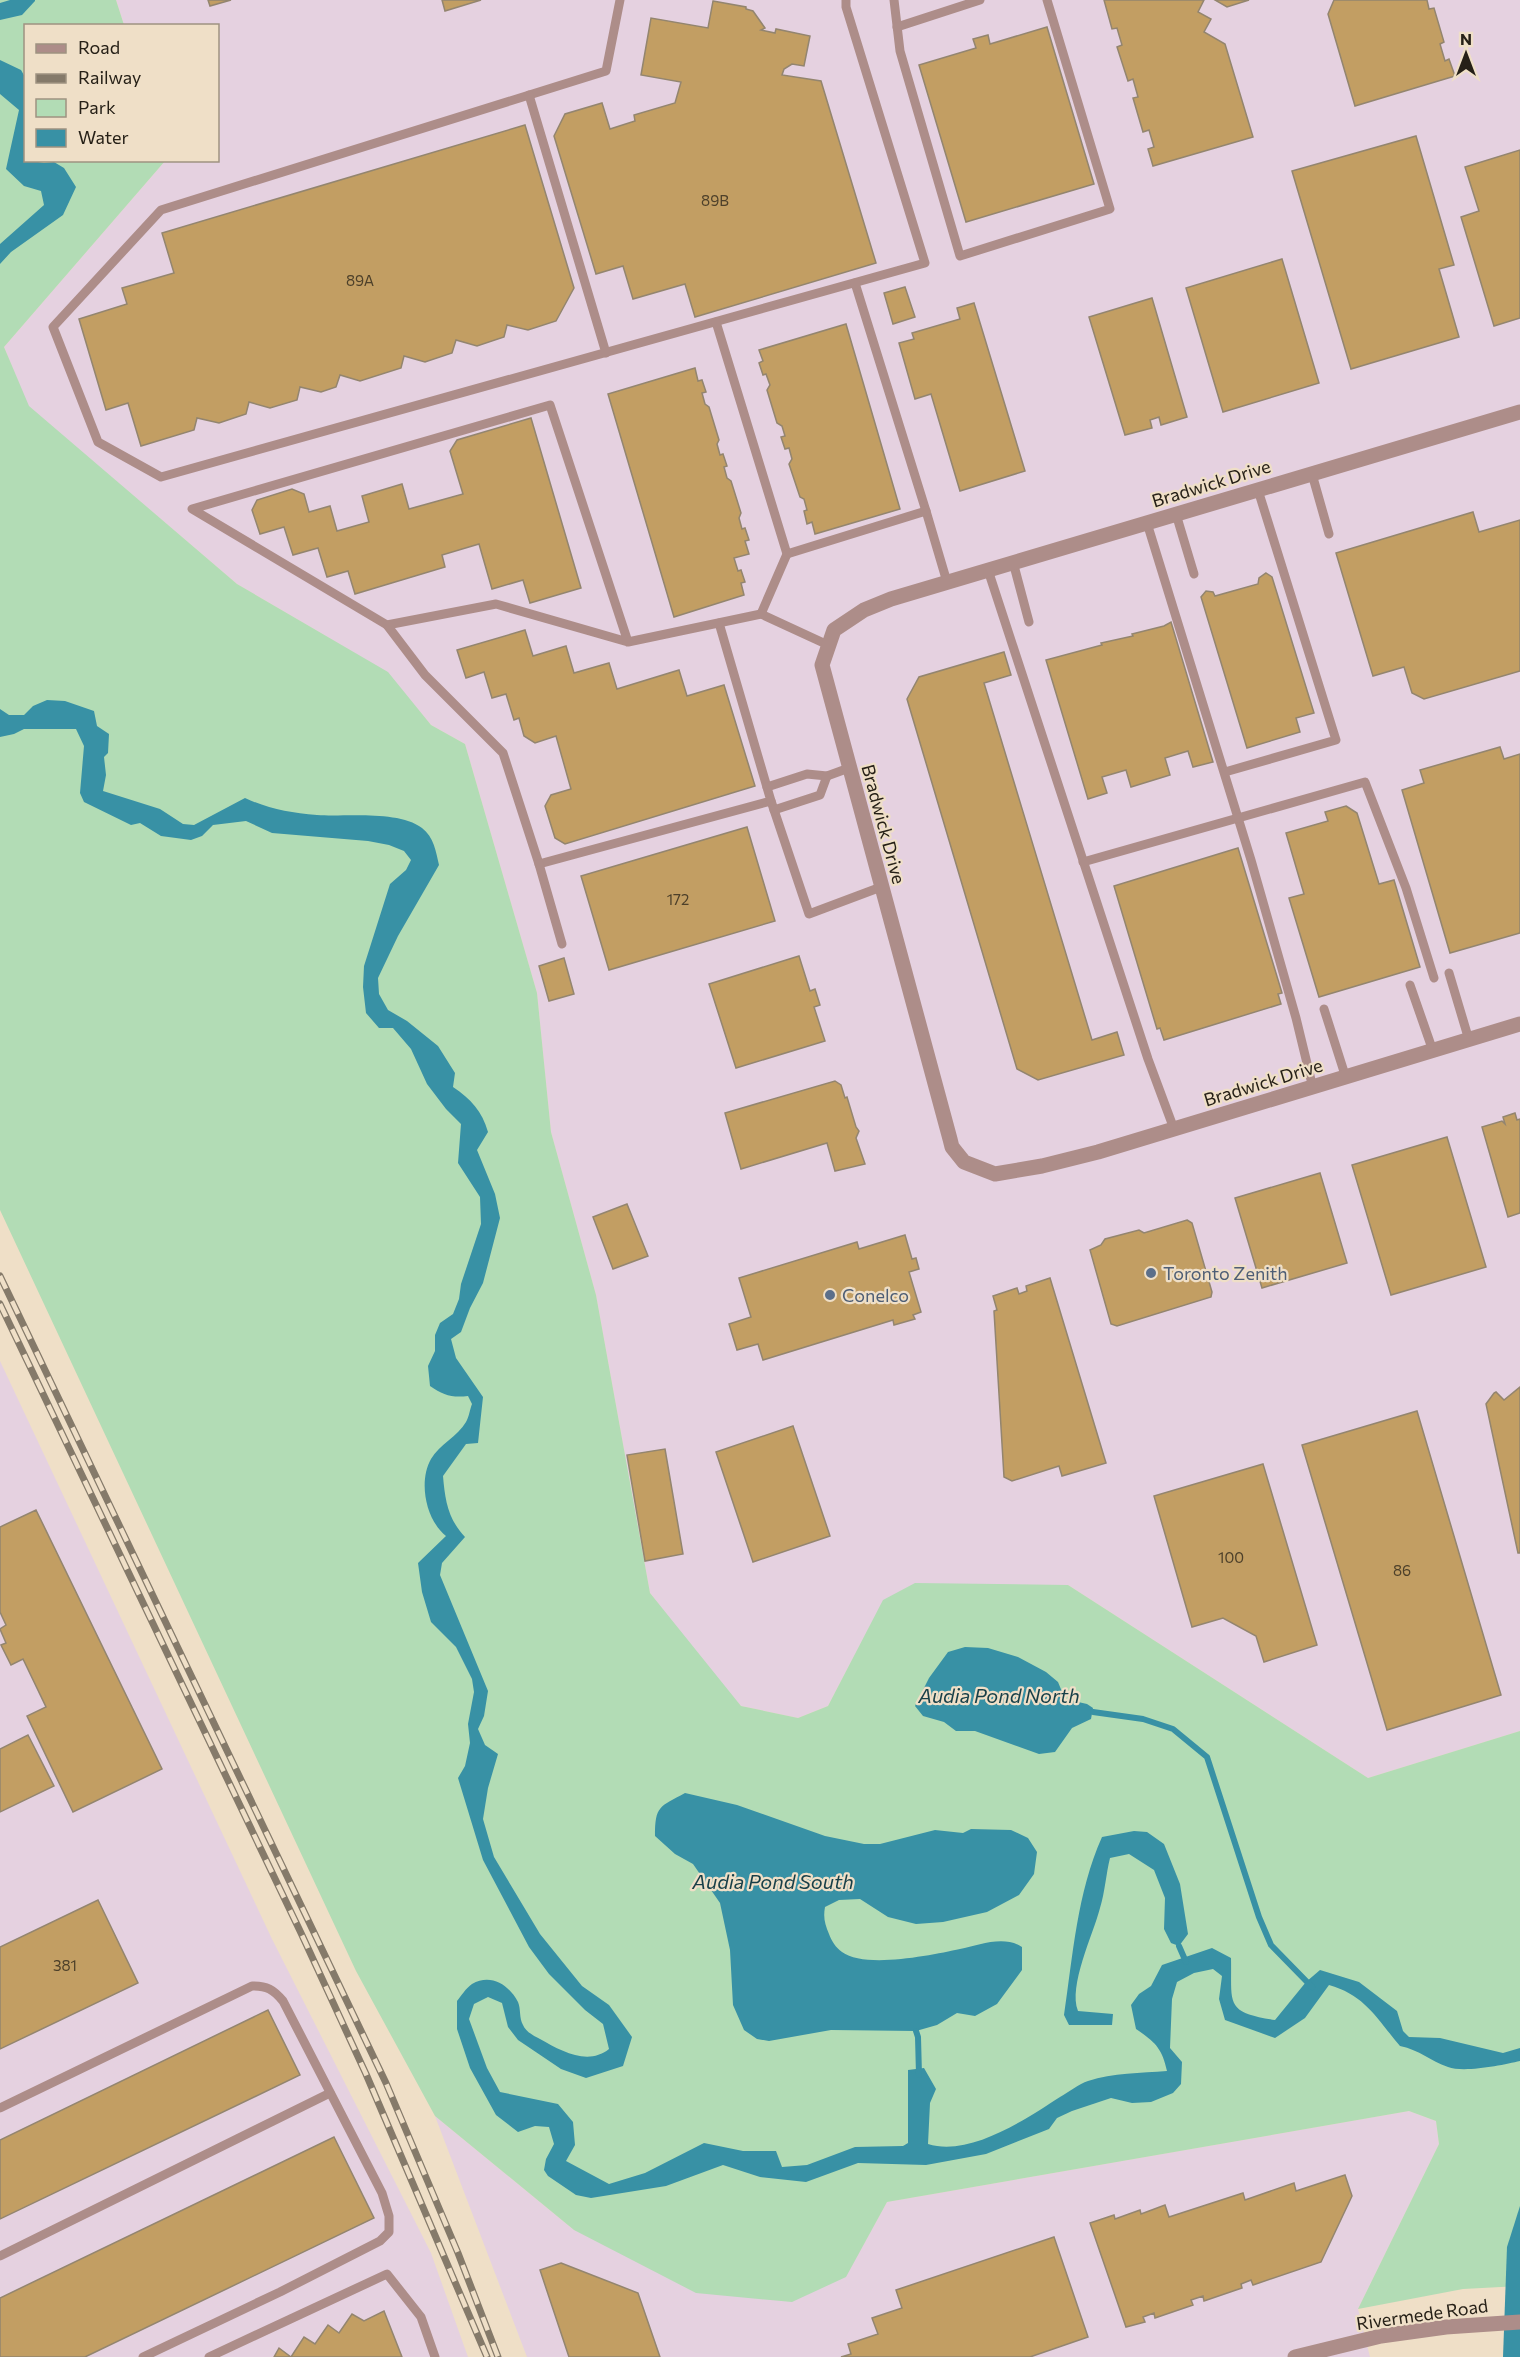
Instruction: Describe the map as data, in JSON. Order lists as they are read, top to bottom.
{
  "streets": {
    "street": ["Bradwick Drive", "Rivermede Road"]
  },
  "water": ["Audia Pond North", "Audia Pond South"],
  "places": ["Toronto Zenith", "Conelco"],
  "house_numbers": [
    "89B",
    "89A",
    "172",
    "100",
    "86",
    "381"
  ],
  "legend": [
    "Road",
    "Railway",
    "Park",
    "Water"
  ],
  "north": "top"
}
